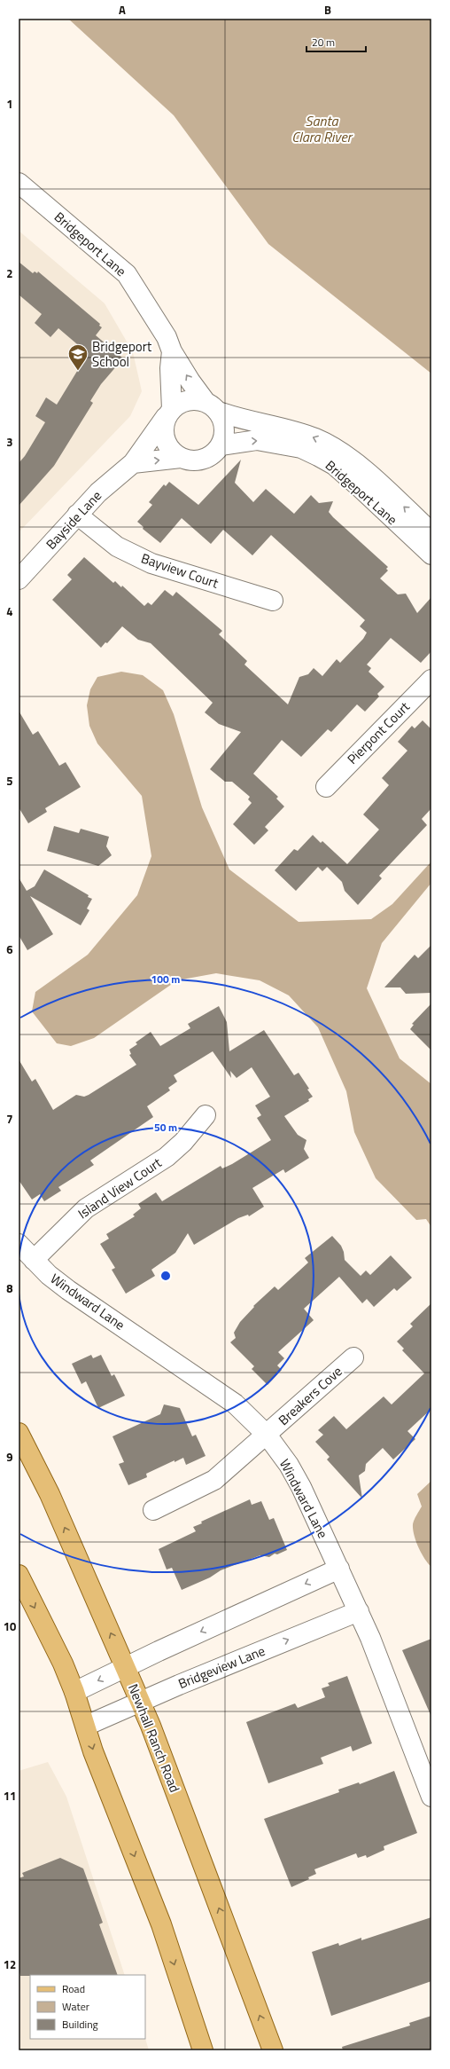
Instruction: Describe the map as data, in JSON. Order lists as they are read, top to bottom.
{
  "streets": {
    "main road": ["Newhall Ranch Road"],
    "street": [
      "Bridgeport Lane",
      "Bayside Lane",
      "Bayview Court",
      "Pierpont Court",
      "Island View Court",
      "Windward Lane",
      "Breakers Cove",
      "Bridgeview Lane"
    ]
  },
  "crossings": [
    ["Bridgeport Lane", "Bayside Lane"],
    ["Bayside Lane", "Bayview Court"],
    ["Island View Court", "Windward Lane"],
    ["Windward Lane", "Breakers Cove"],
    ["Windward Lane", "Bridgeview Lane"],
    ["Bridgeview Lane", "Newhall Ranch Road"]
  ],
  "water": ["Santa Clara River"],
  "places": {
    "school or university": ["Bridgeport School"]
  },
  "legend": ["Road", "Water", "Building"],
  "scale_bar": "20 m",
  "grid": {
    "columns": ["A", "B"],
    "rows": [
      "1",
      "2",
      "3",
      "4",
      "5",
      "6",
      "7",
      "8",
      "9",
      "10",
      "11",
      "12"
    ]
  },
  "rings": ["100 m", "50 m"]
}
